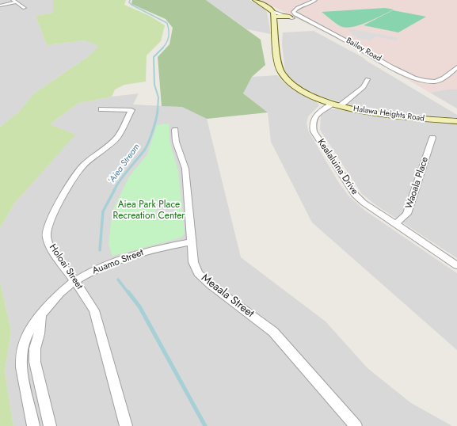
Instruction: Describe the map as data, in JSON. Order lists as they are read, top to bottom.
{
  "streets": {
    "street": [
      "Bailey Road",
      "Halawa Heights Road",
      "Kealaluina Drive",
      "Waoala Place",
      "Auamo Street",
      "Holoai Street",
      "Meaala Street"
    ]
  },
  "crossings": [
    ["Halawa Heights Road", "Kealaluina Drive"],
    ["Kealaluina Drive", "Waoala Place"],
    ["Auamo Street", "Holoai Street"],
    ["Auamo Street", "Meaala Street"]
  ],
  "water": ["ʻAiea Stream"],
  "parks": ["Aiea Park Place Recreation Center"]
}
